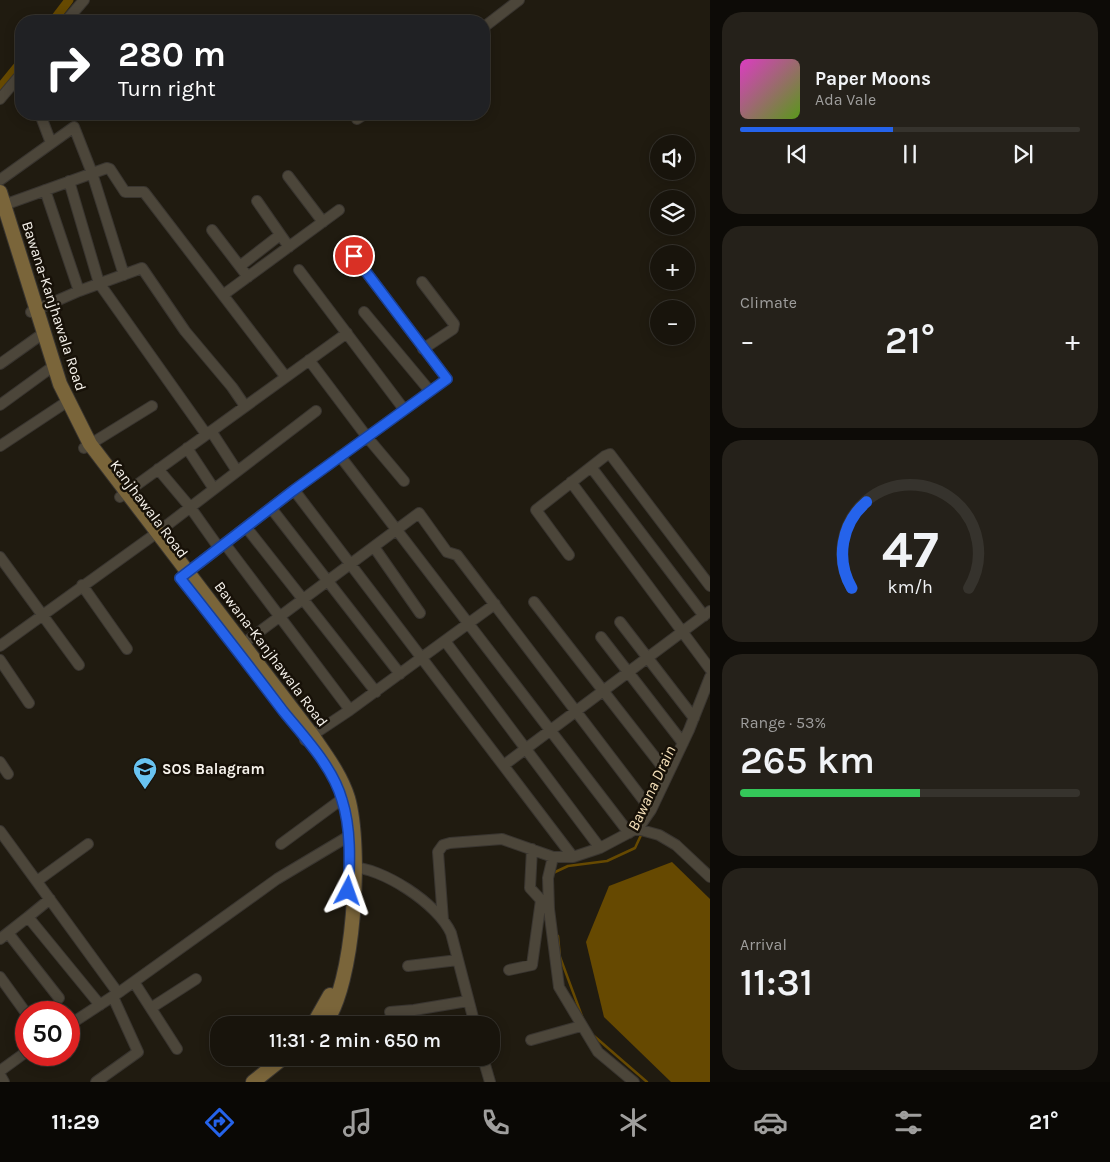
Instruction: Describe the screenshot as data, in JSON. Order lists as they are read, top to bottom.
{
  "streets": {
    "main road": ["Bawana-Kanjhawala Road"]
  },
  "water": ["Bawana Drain"],
  "places": {
    "school or university": ["SOS Balagram"]
  },
  "page": {
    "turn": ["280 m", "Turn right"],
    "song": ["Paper Moons", "Ada Vale"],
    "map_buttons": ["+", "−"],
    "tile": [
      "Climate",
      ["Range · 53%", "265 km"],
      ["Arrival", "11:31"]
    ],
    "heat": ["−", "21°", "+"],
    "limit": "50",
    "trip": "11:31 · 2 min · 650 m",
    "tabs": ["11:29", "21°"],
    "gauge": ["47", "km/h"]
  }
}
